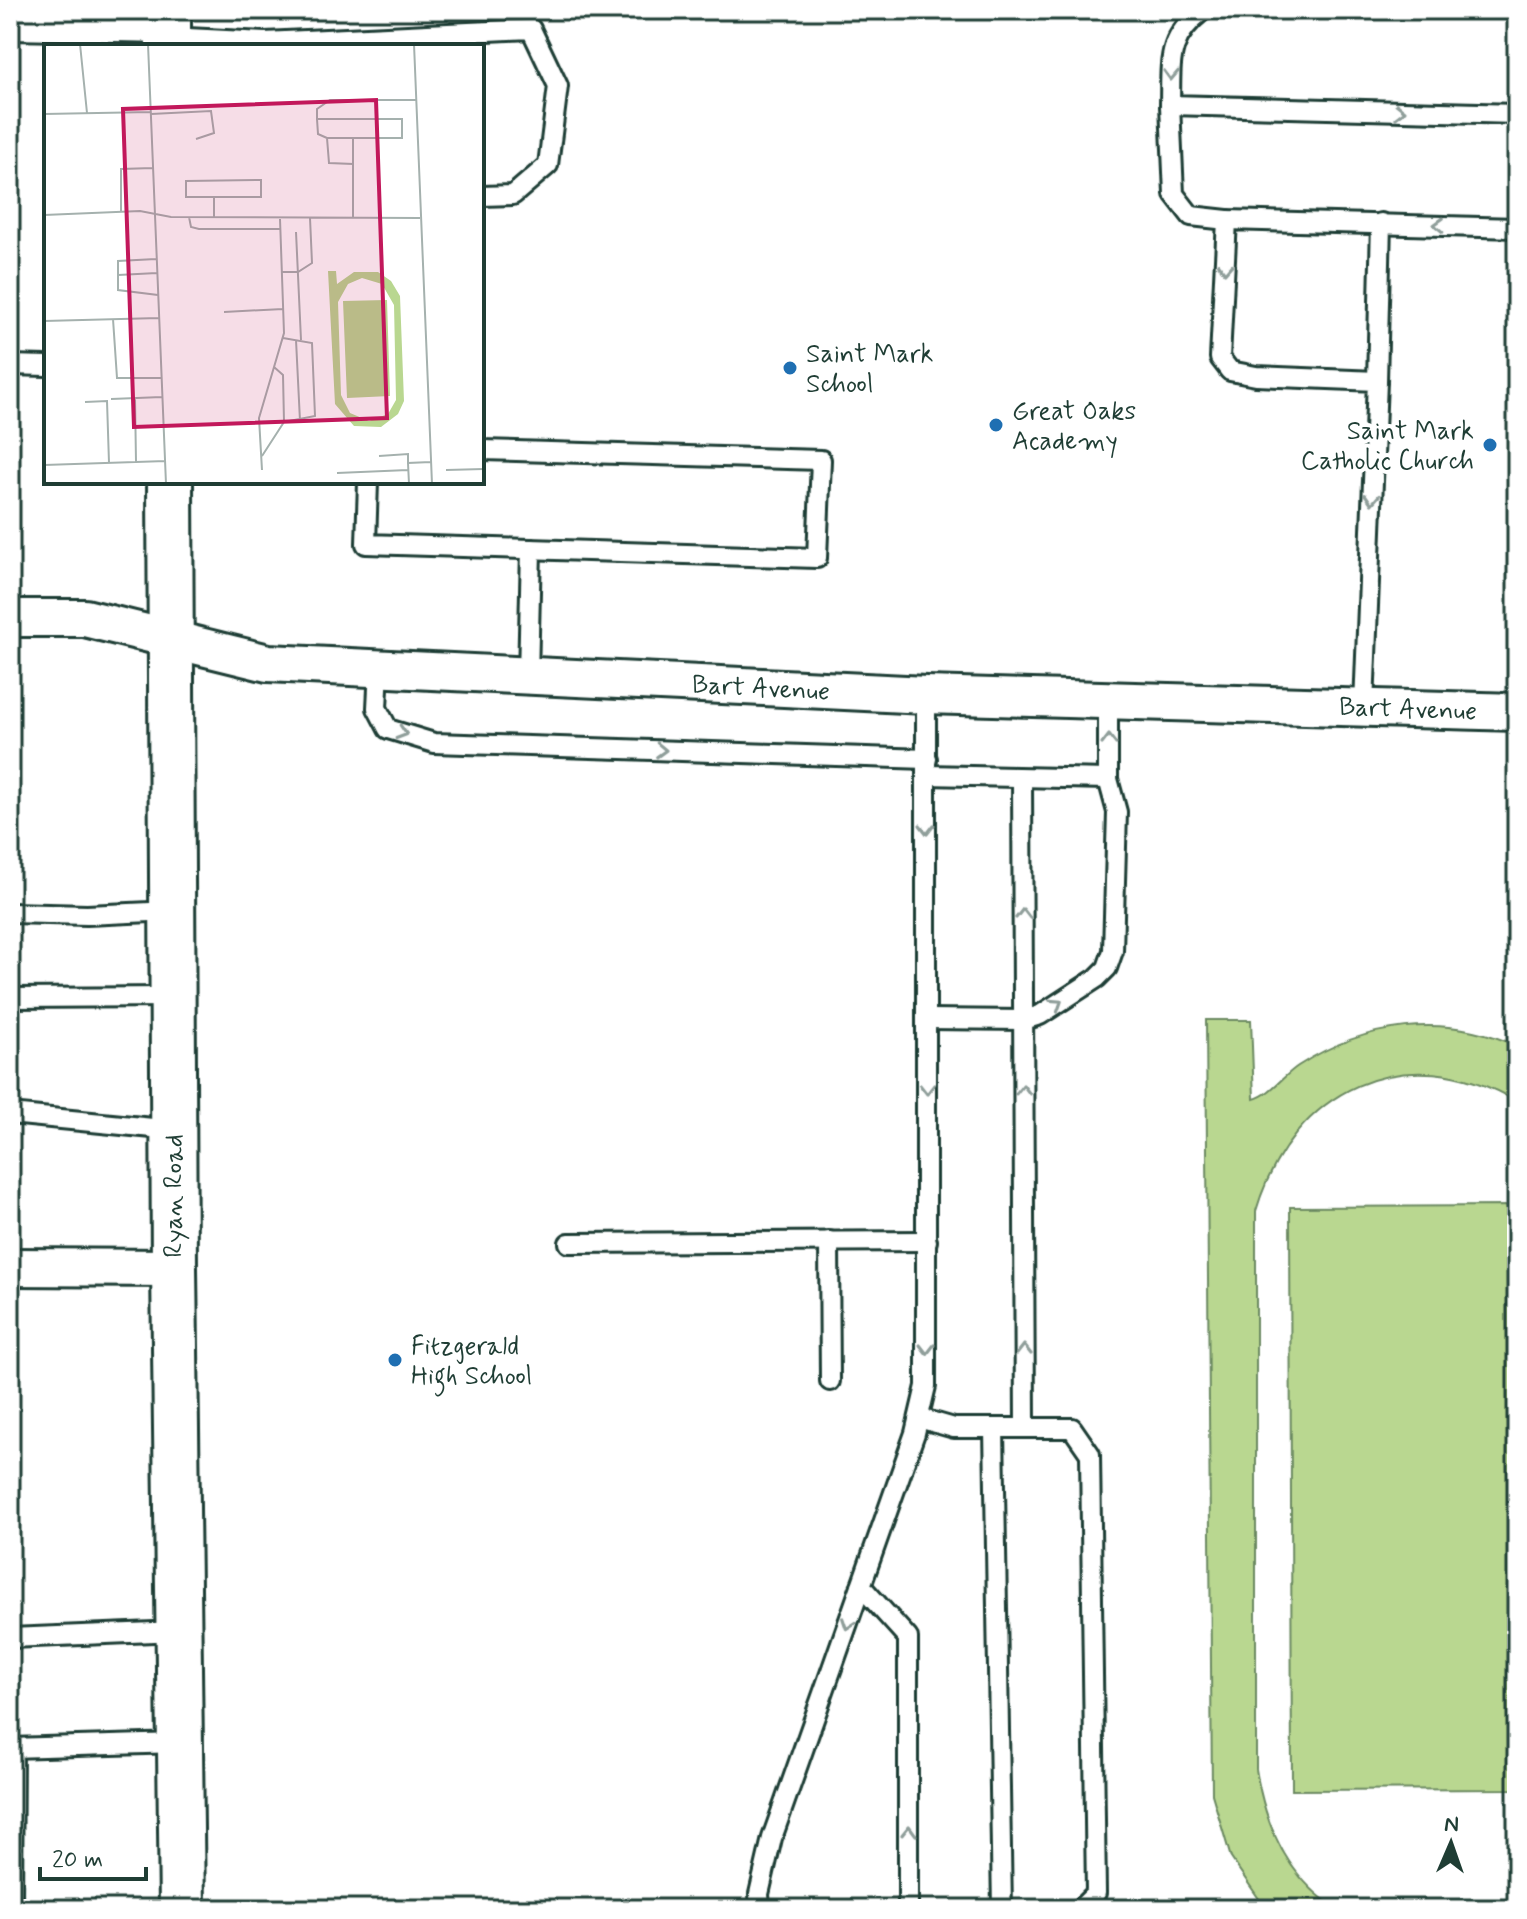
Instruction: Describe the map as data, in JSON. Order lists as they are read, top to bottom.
{
  "streets": {
    "main road": ["Ryan Road"],
    "street": ["Bart Avenue"]
  },
  "crossings": [
    ["Bart Avenue", "Ryan Road"]
  ],
  "places": [
    "Saint Mark School",
    "Great Oaks Academy",
    "Saint Mark Catholic Church",
    "Fitzgerald High School"
  ],
  "scale_bar": "20 m",
  "north": "top"
}
